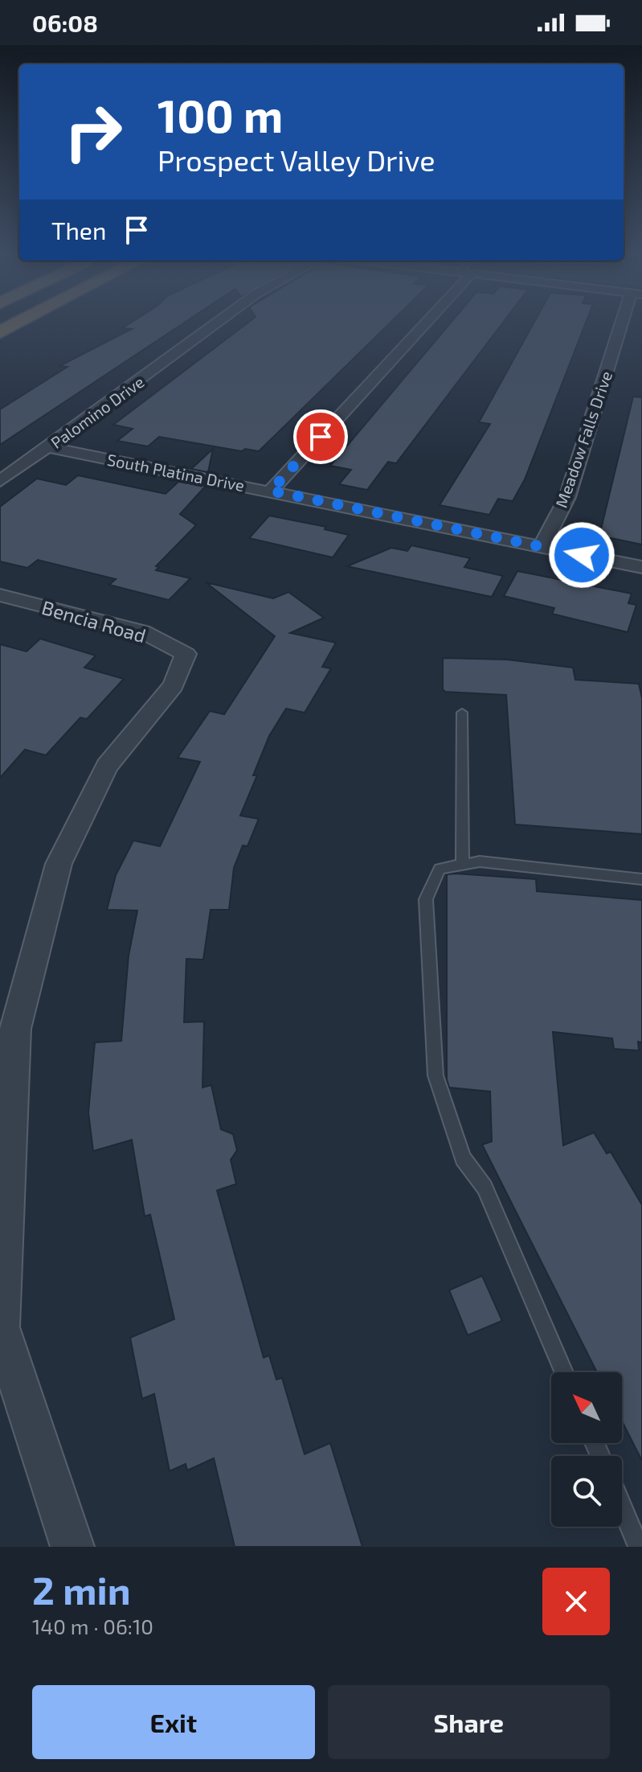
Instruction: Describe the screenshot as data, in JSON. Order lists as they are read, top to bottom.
{
  "streets": {
    "street": [
      "Palomino Drive",
      "Meadow Falls Drive",
      "South Platina Drive",
      "Bencia Road"
    ]
  },
  "crossings": [
    ["Palomino Drive", "South Platina Drive"],
    ["Meadow Falls Drive", "South Platina Drive"]
  ],
  "north": "top left",
  "page": {
    "status": "06:08",
    "turn": ["100 m", "Prospect Valley Drive"],
    "then": "Then",
    "heading": ["2 min", "140 m · 06:10"],
    "buttons": ["Exit", "Share"]
  }
}
